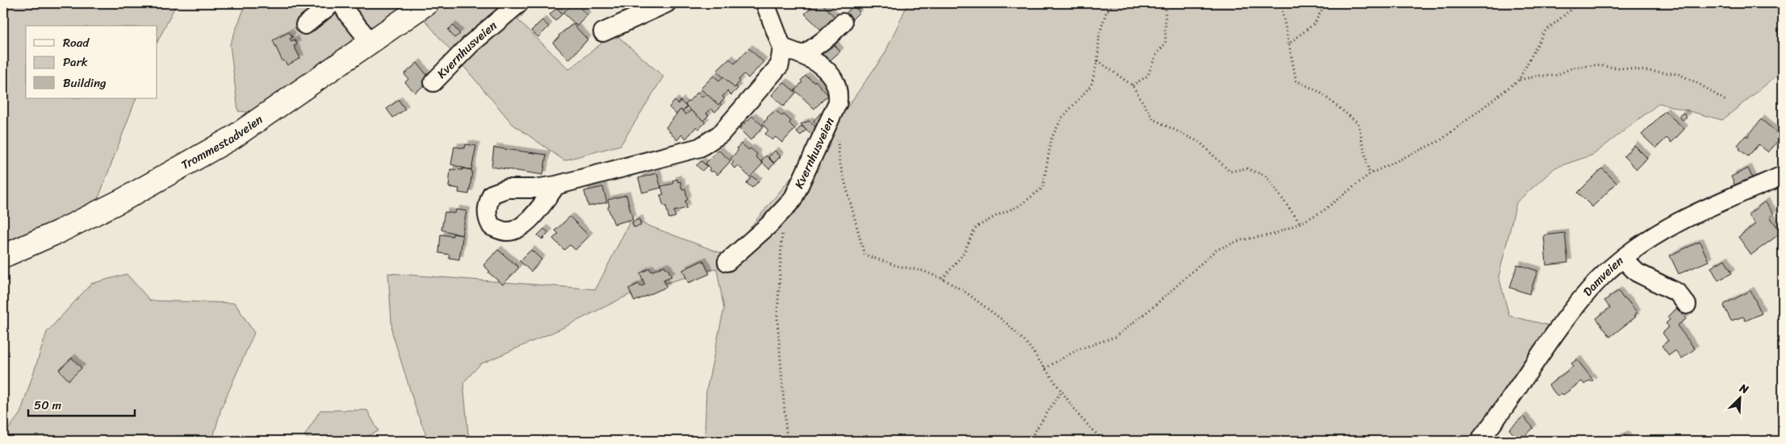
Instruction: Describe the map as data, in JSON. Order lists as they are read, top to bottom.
{
  "streets": {
    "main road": ["Trommestadveien"],
    "street": ["Kvernhusveien", "Damveien"]
  },
  "legend": ["Road", "Park", "Building"],
  "scale_bar": "50 m",
  "north": "top right"
}
